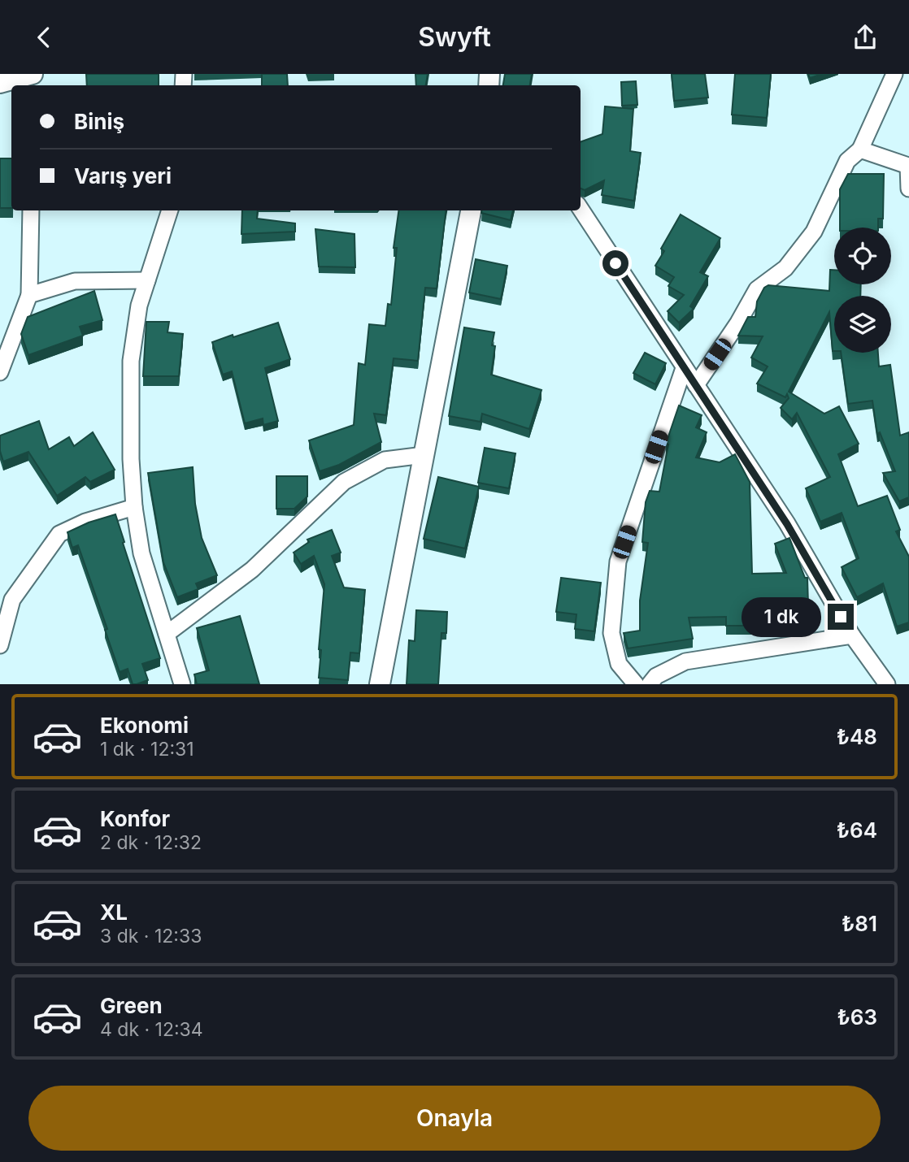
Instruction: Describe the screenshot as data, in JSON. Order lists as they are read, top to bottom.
{
  "page": {
    "header": "Swyft",
    "banner": ["Biniş", "Varış yeri"],
    "bubble": "1 dk",
    "list": [
      {
        "name": "Ekonomi",
        "note": "1 dk · 12:31",
        "value": "₺48"
      },
      {
        "name": "Konfor",
        "note": "2 dk · 12:32",
        "value": "₺64"
      },
      {
        "name": "XL",
        "note": "3 dk · 12:33",
        "value": "₺81"
      },
      {
        "name": "Green",
        "note": "4 dk · 12:34",
        "value": "₺63"
      }
    ],
    "buttons": "Onayla"
  }
}
